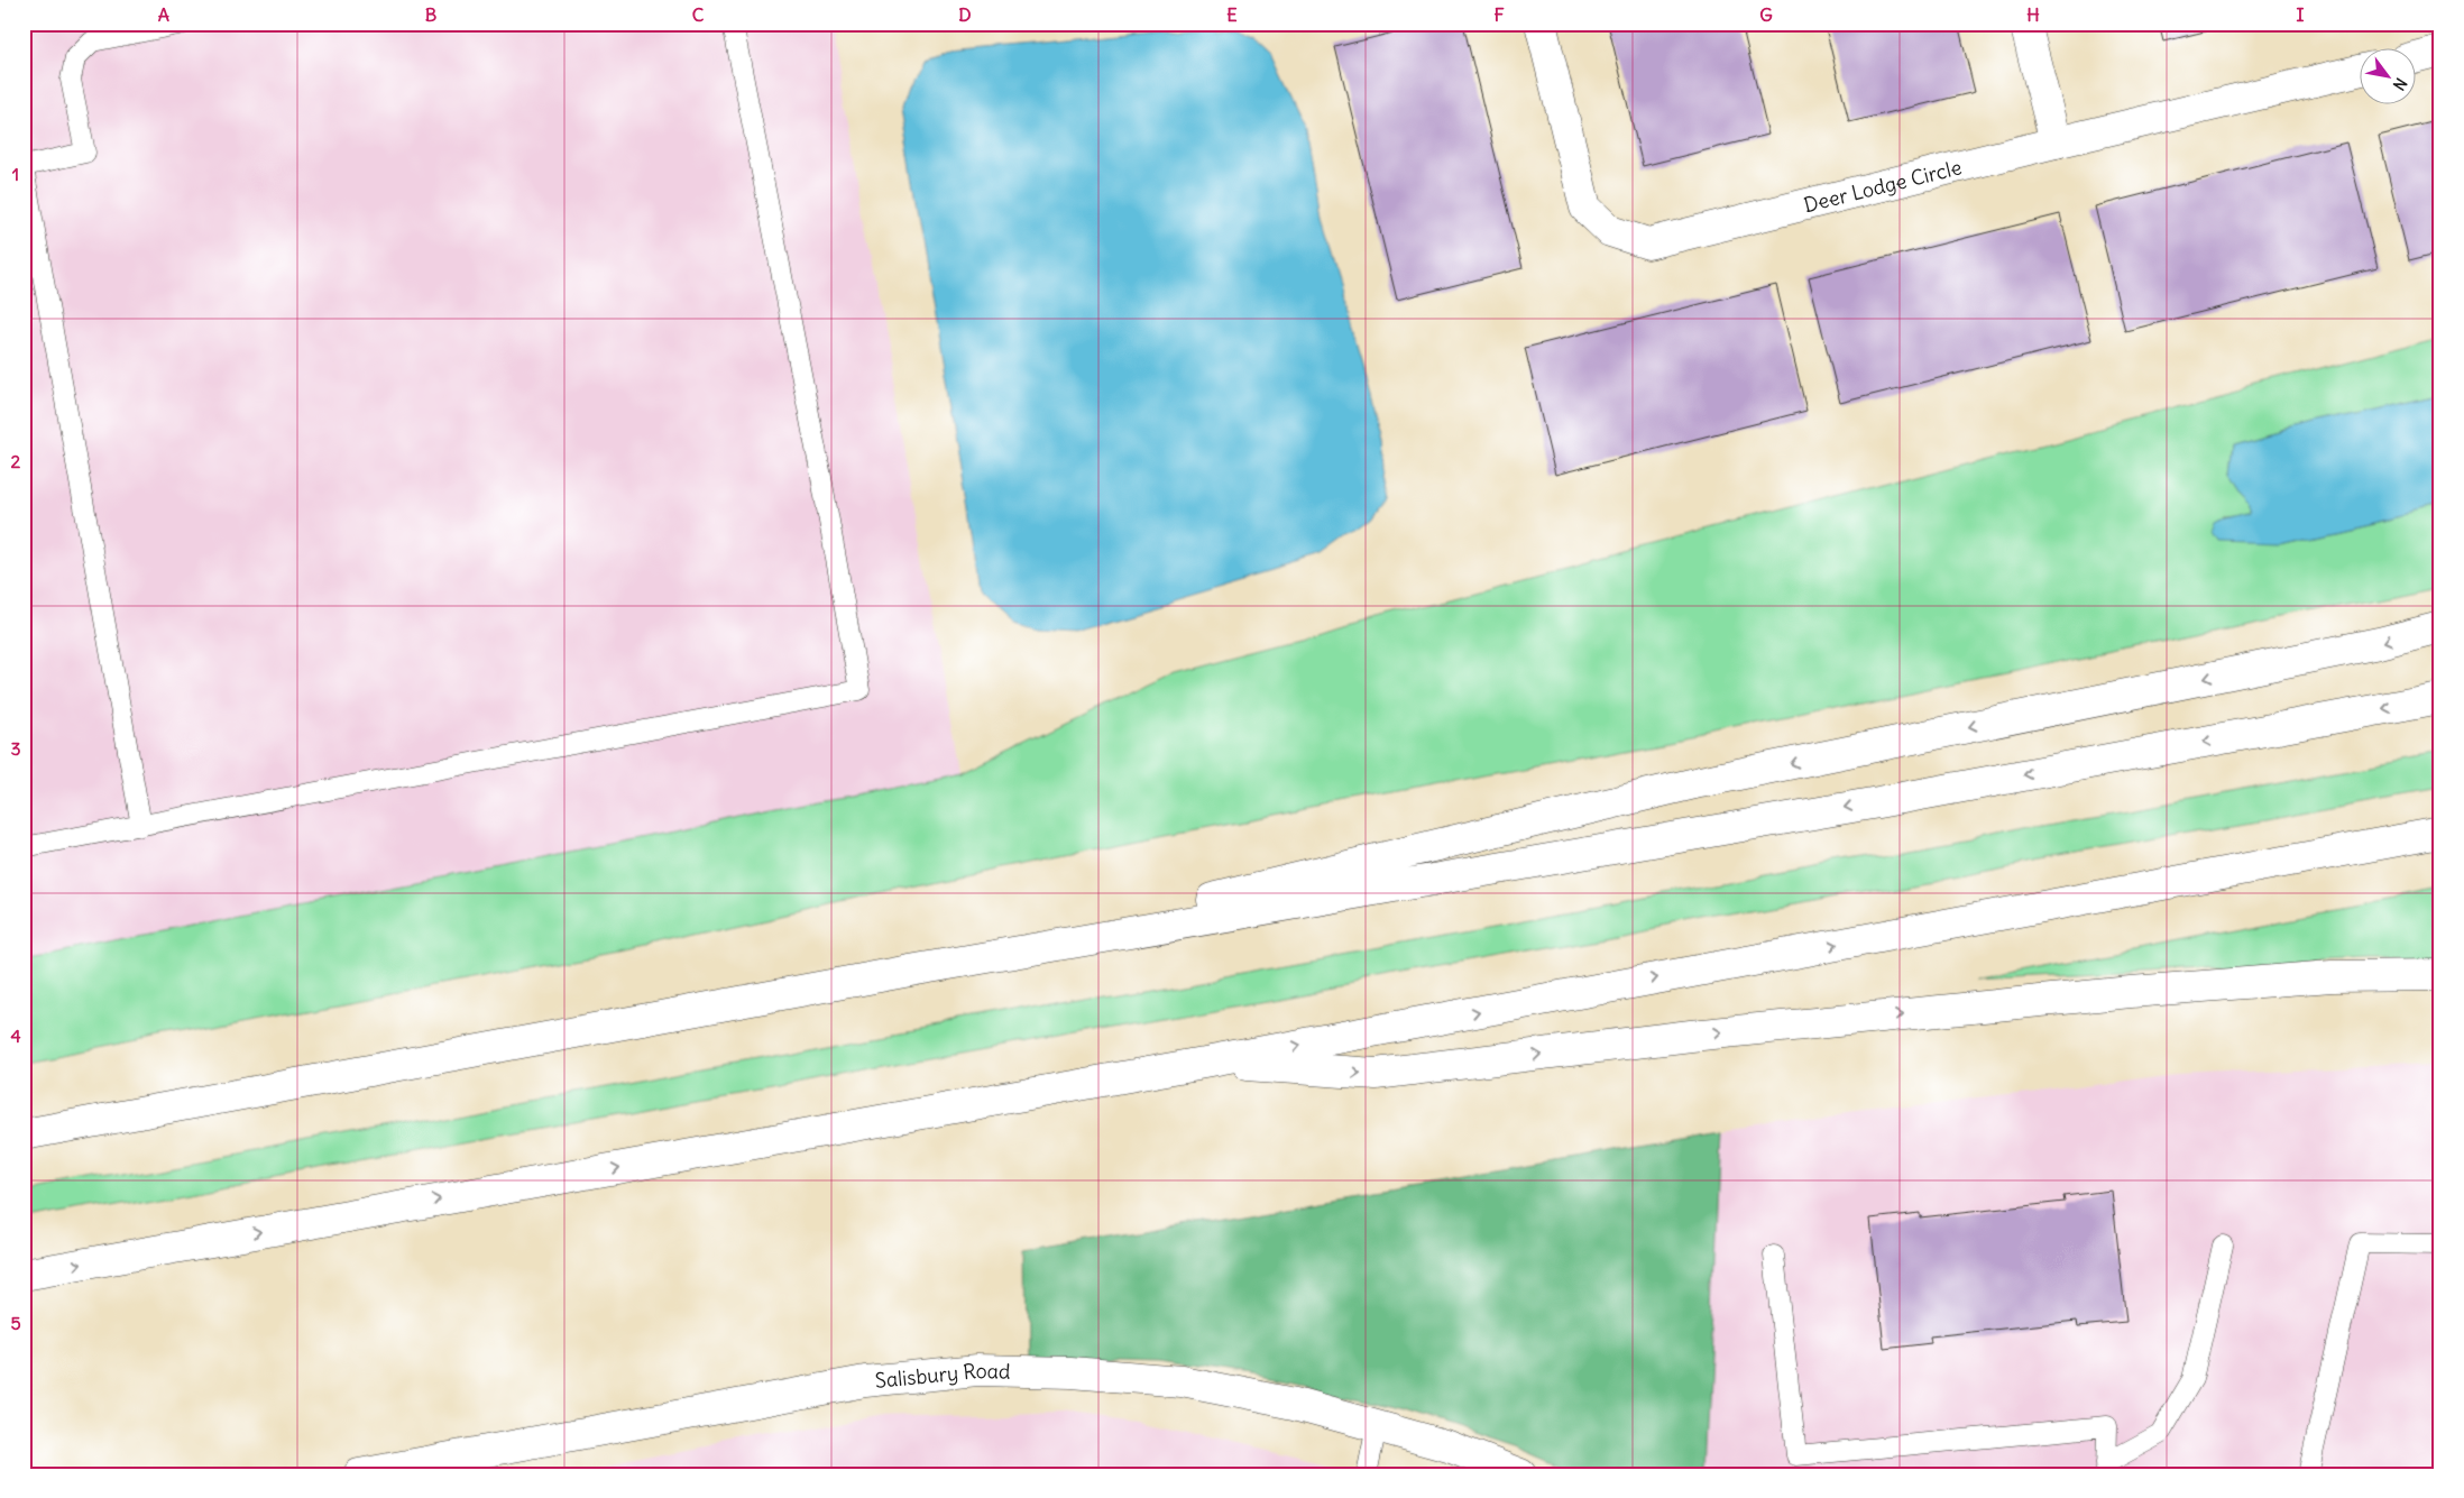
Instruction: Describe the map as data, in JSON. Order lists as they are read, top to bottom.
{
  "streets": {
    "main road": ["Deer Lodge Circle", "Salisbury Road"]
  },
  "north": "bottom right",
  "grid": {
    "columns": [
      "A",
      "B",
      "C",
      "D",
      "E",
      "F",
      "G",
      "H",
      "I"
    ],
    "rows": [
      "1",
      "2",
      "3",
      "4",
      "5"
    ]
  }
}
